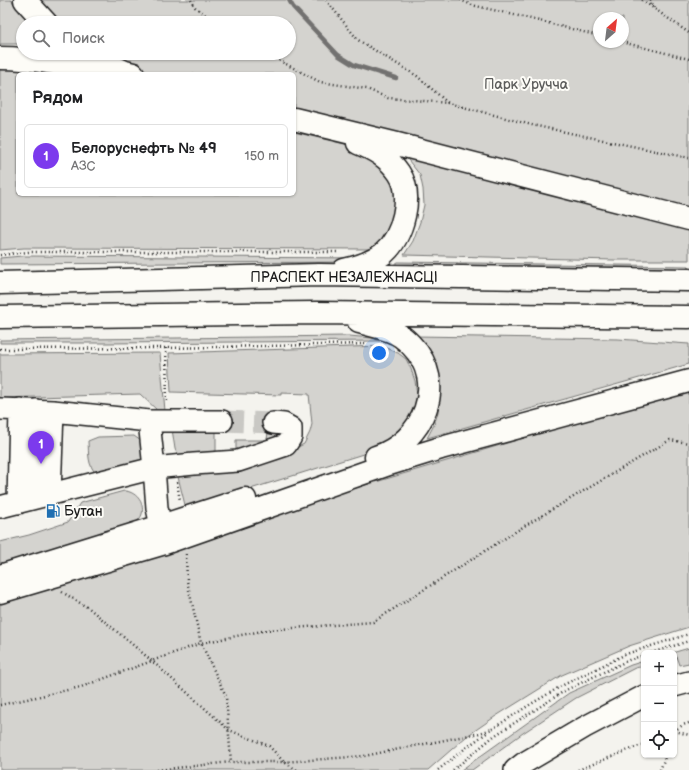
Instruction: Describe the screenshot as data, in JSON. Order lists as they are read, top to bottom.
{
  "streets": {
    "highway": ["ПРАСПЕКТ НЕЗАЛЕЖНАСЦІ"]
  },
  "parks": ["Парк Уручча"],
  "places": {
    "fuel station": ["Бутан"]
  },
  "north": "top right",
  "page": {
    "search": "Поиск",
    "heading": "Рядом",
    "list": [
      {
        "mark": "1",
        "name": "Белоруснефть № 49",
        "note": "АЗС",
        "value": "150 m"
      }
    ],
    "pins": "1",
    "map_buttons": ["+", "−"]
  }
}
